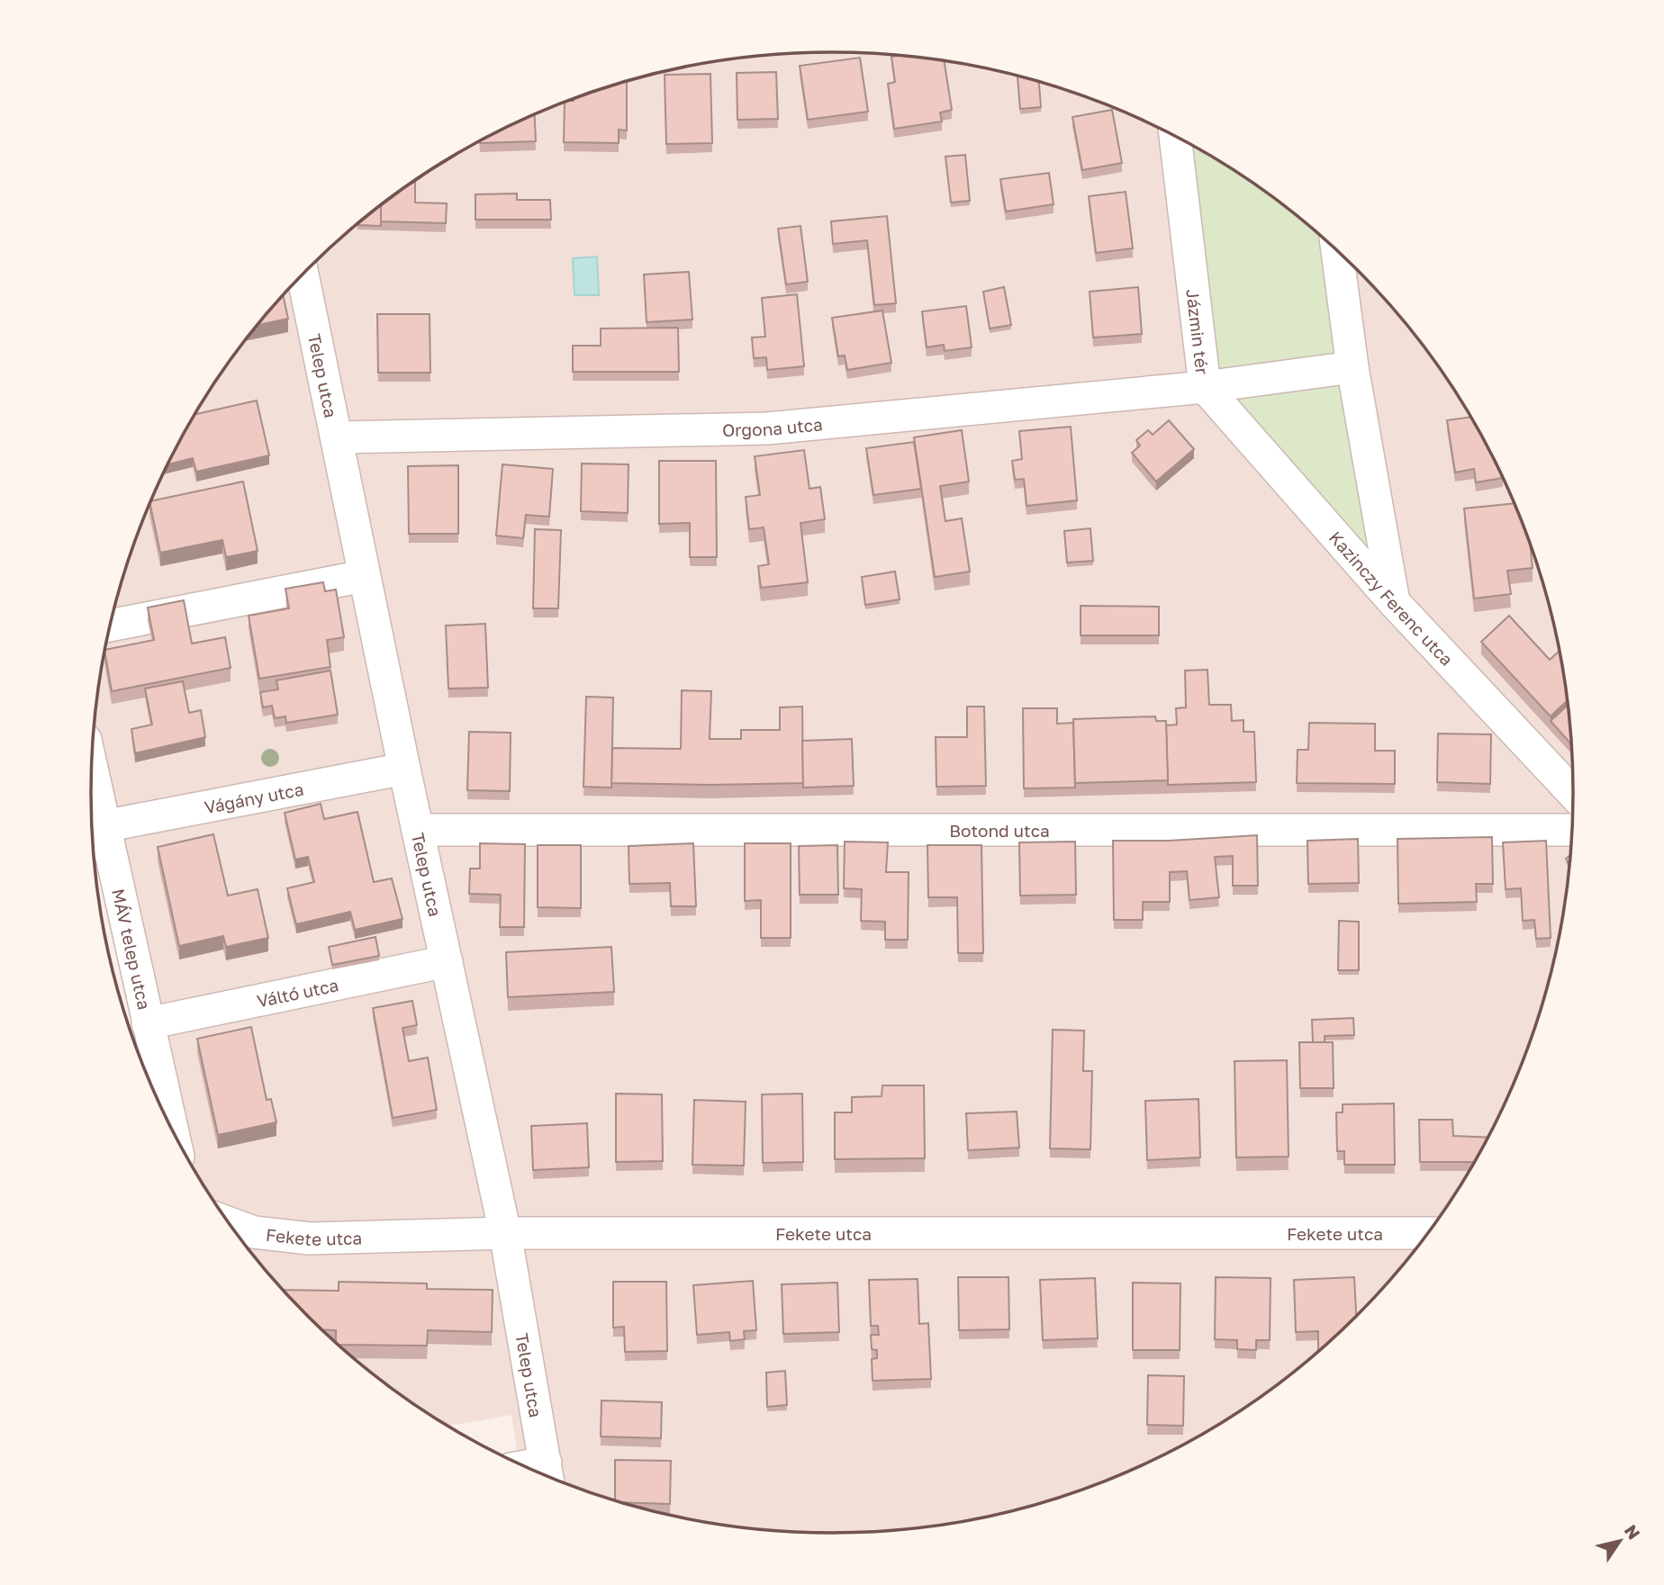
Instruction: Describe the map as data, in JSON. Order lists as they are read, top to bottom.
{
  "streets": {
    "street": [
      "Jázmin tér",
      "Telep utca",
      "Orgona utca",
      "Kazinczy Ferenc utca",
      "Vágány utca",
      "Botond utca",
      "MÁV telep utca",
      "Váltó utca",
      "Fekete utca"
    ]
  },
  "crossings": [
    ["Jázmin tér", "Orgona utca"],
    ["Jázmin tér", "Kazinczy Ferenc utca"],
    ["Telep utca", "Orgona utca"],
    ["Telep utca", "Vágány utca"],
    ["Telep utca", "Botond utca"],
    ["Telep utca", "Váltó utca"],
    ["Telep utca", "Fekete utca"],
    ["Orgona utca", "Kazinczy Ferenc utca"],
    ["Vágány utca", "MÁV telep utca"],
    ["MÁV telep utca", "Váltó utca"]
  ],
  "north": "top right"
}
